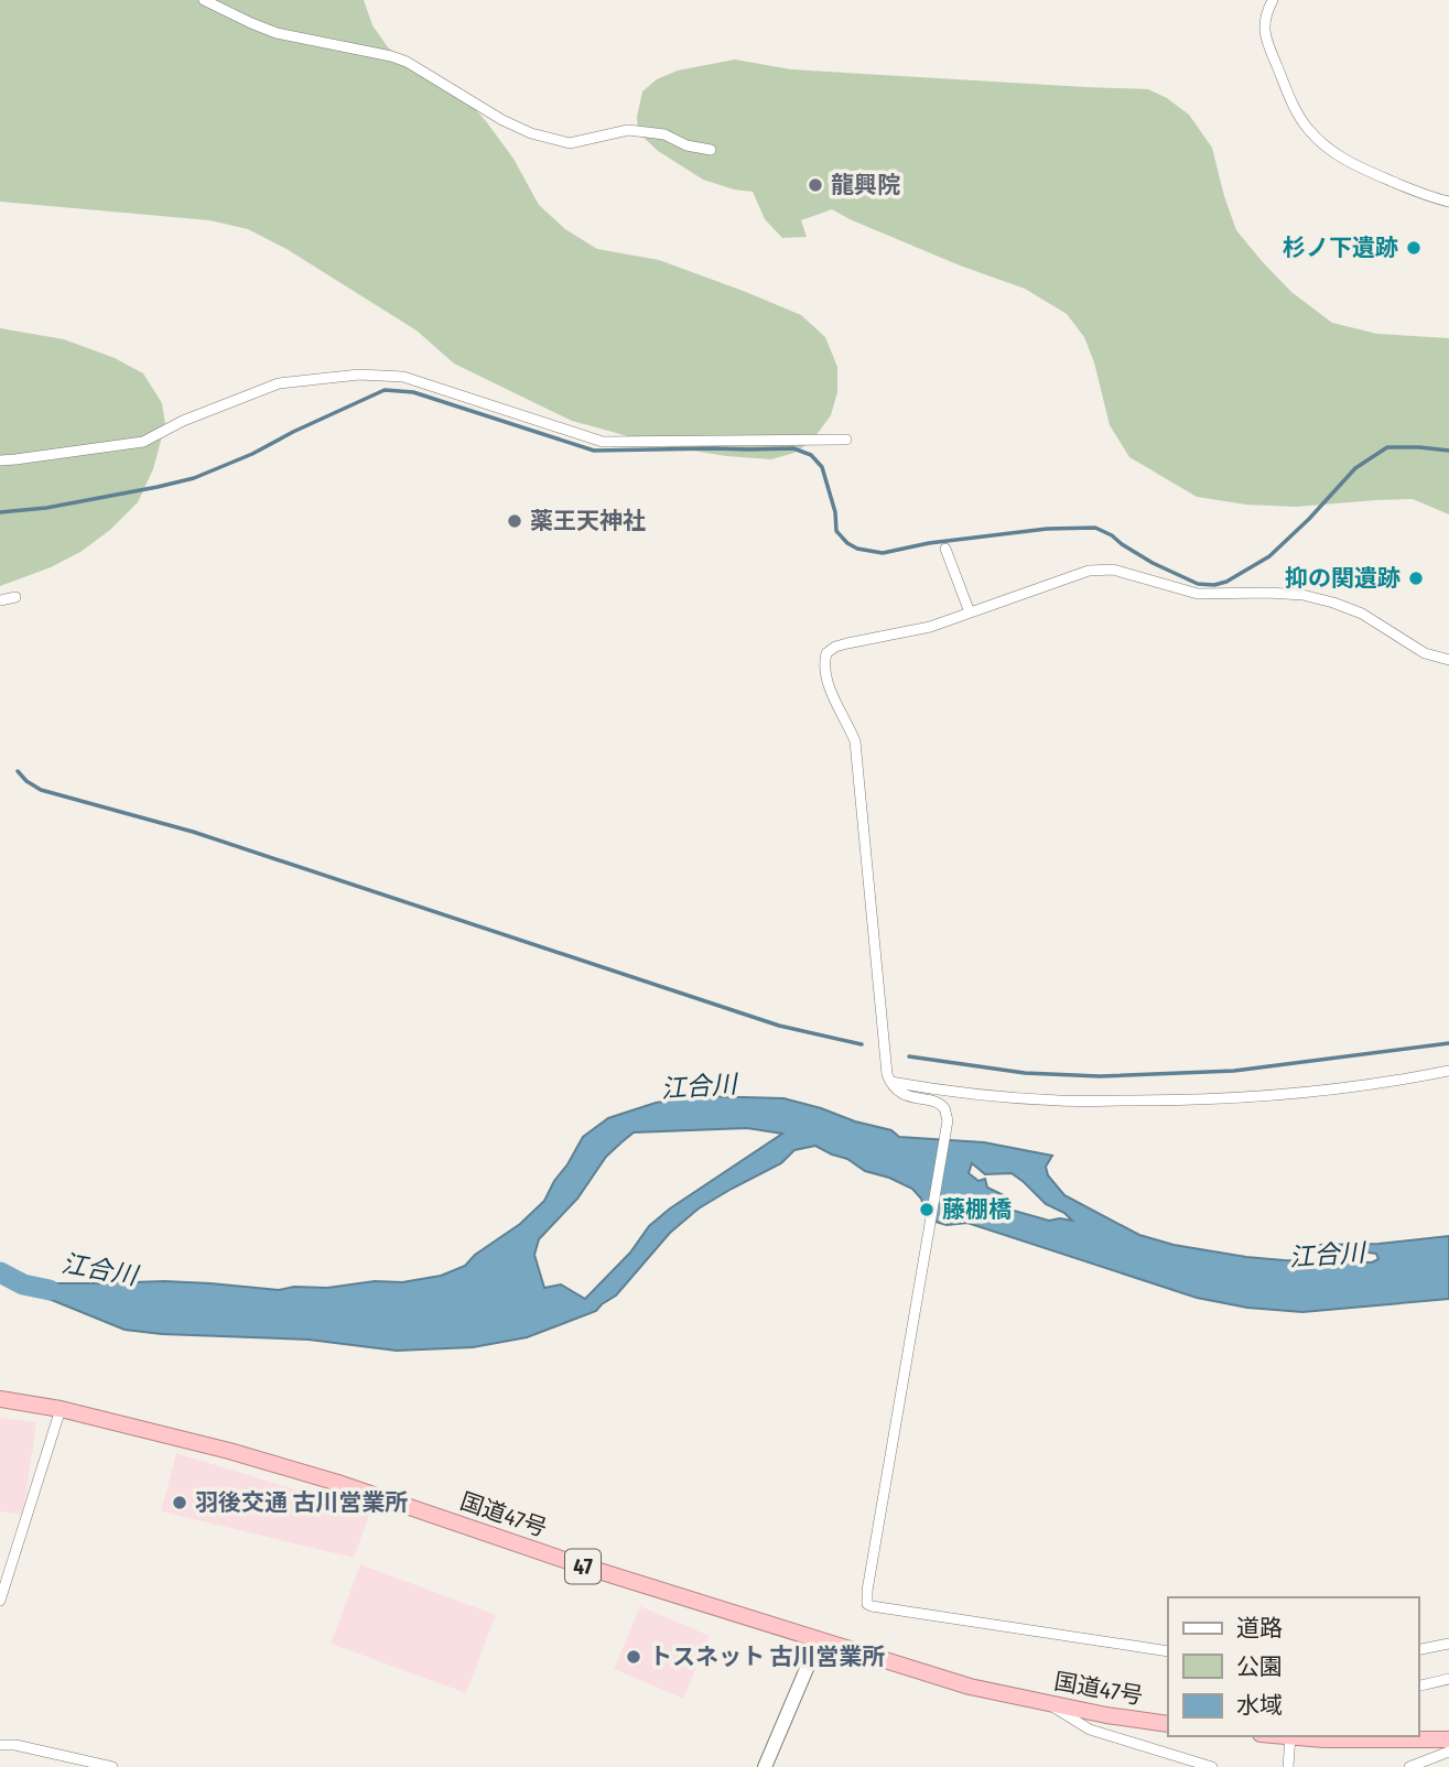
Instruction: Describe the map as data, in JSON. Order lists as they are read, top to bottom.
{
  "streets": {
    "highway": ["国道47号", "47"]
  },
  "water": ["江合川"],
  "places": [
    "龍興院",
    "杉ノ下遺跡",
    "薬王天神社",
    "抑の関遺跡",
    "藤棚橋",
    "羽後交通 古川営業所",
    "トスネット 古川営業所"
  ],
  "legend": ["道路", "公園", "水域"]
}
